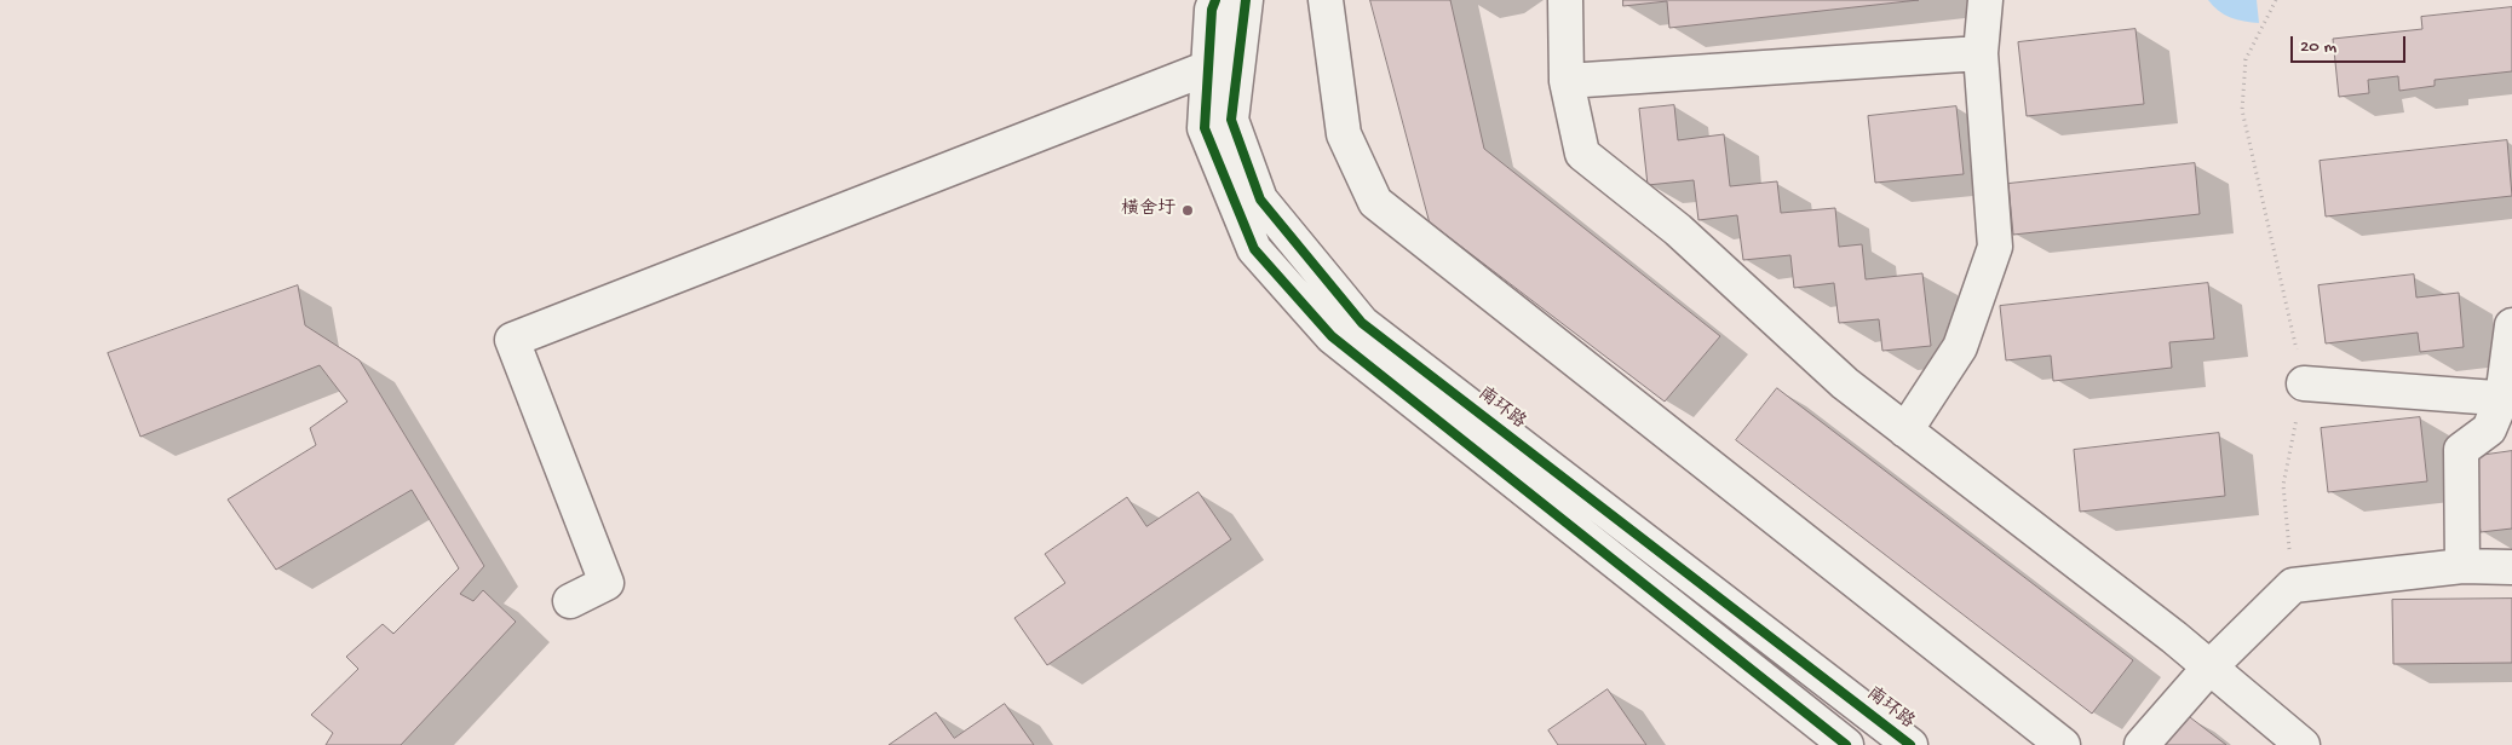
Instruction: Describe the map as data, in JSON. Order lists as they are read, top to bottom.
{
  "streets": {
    "main road": ["南环路"]
  },
  "places": ["横舍圩"],
  "scale_bar": "20 m"
}
